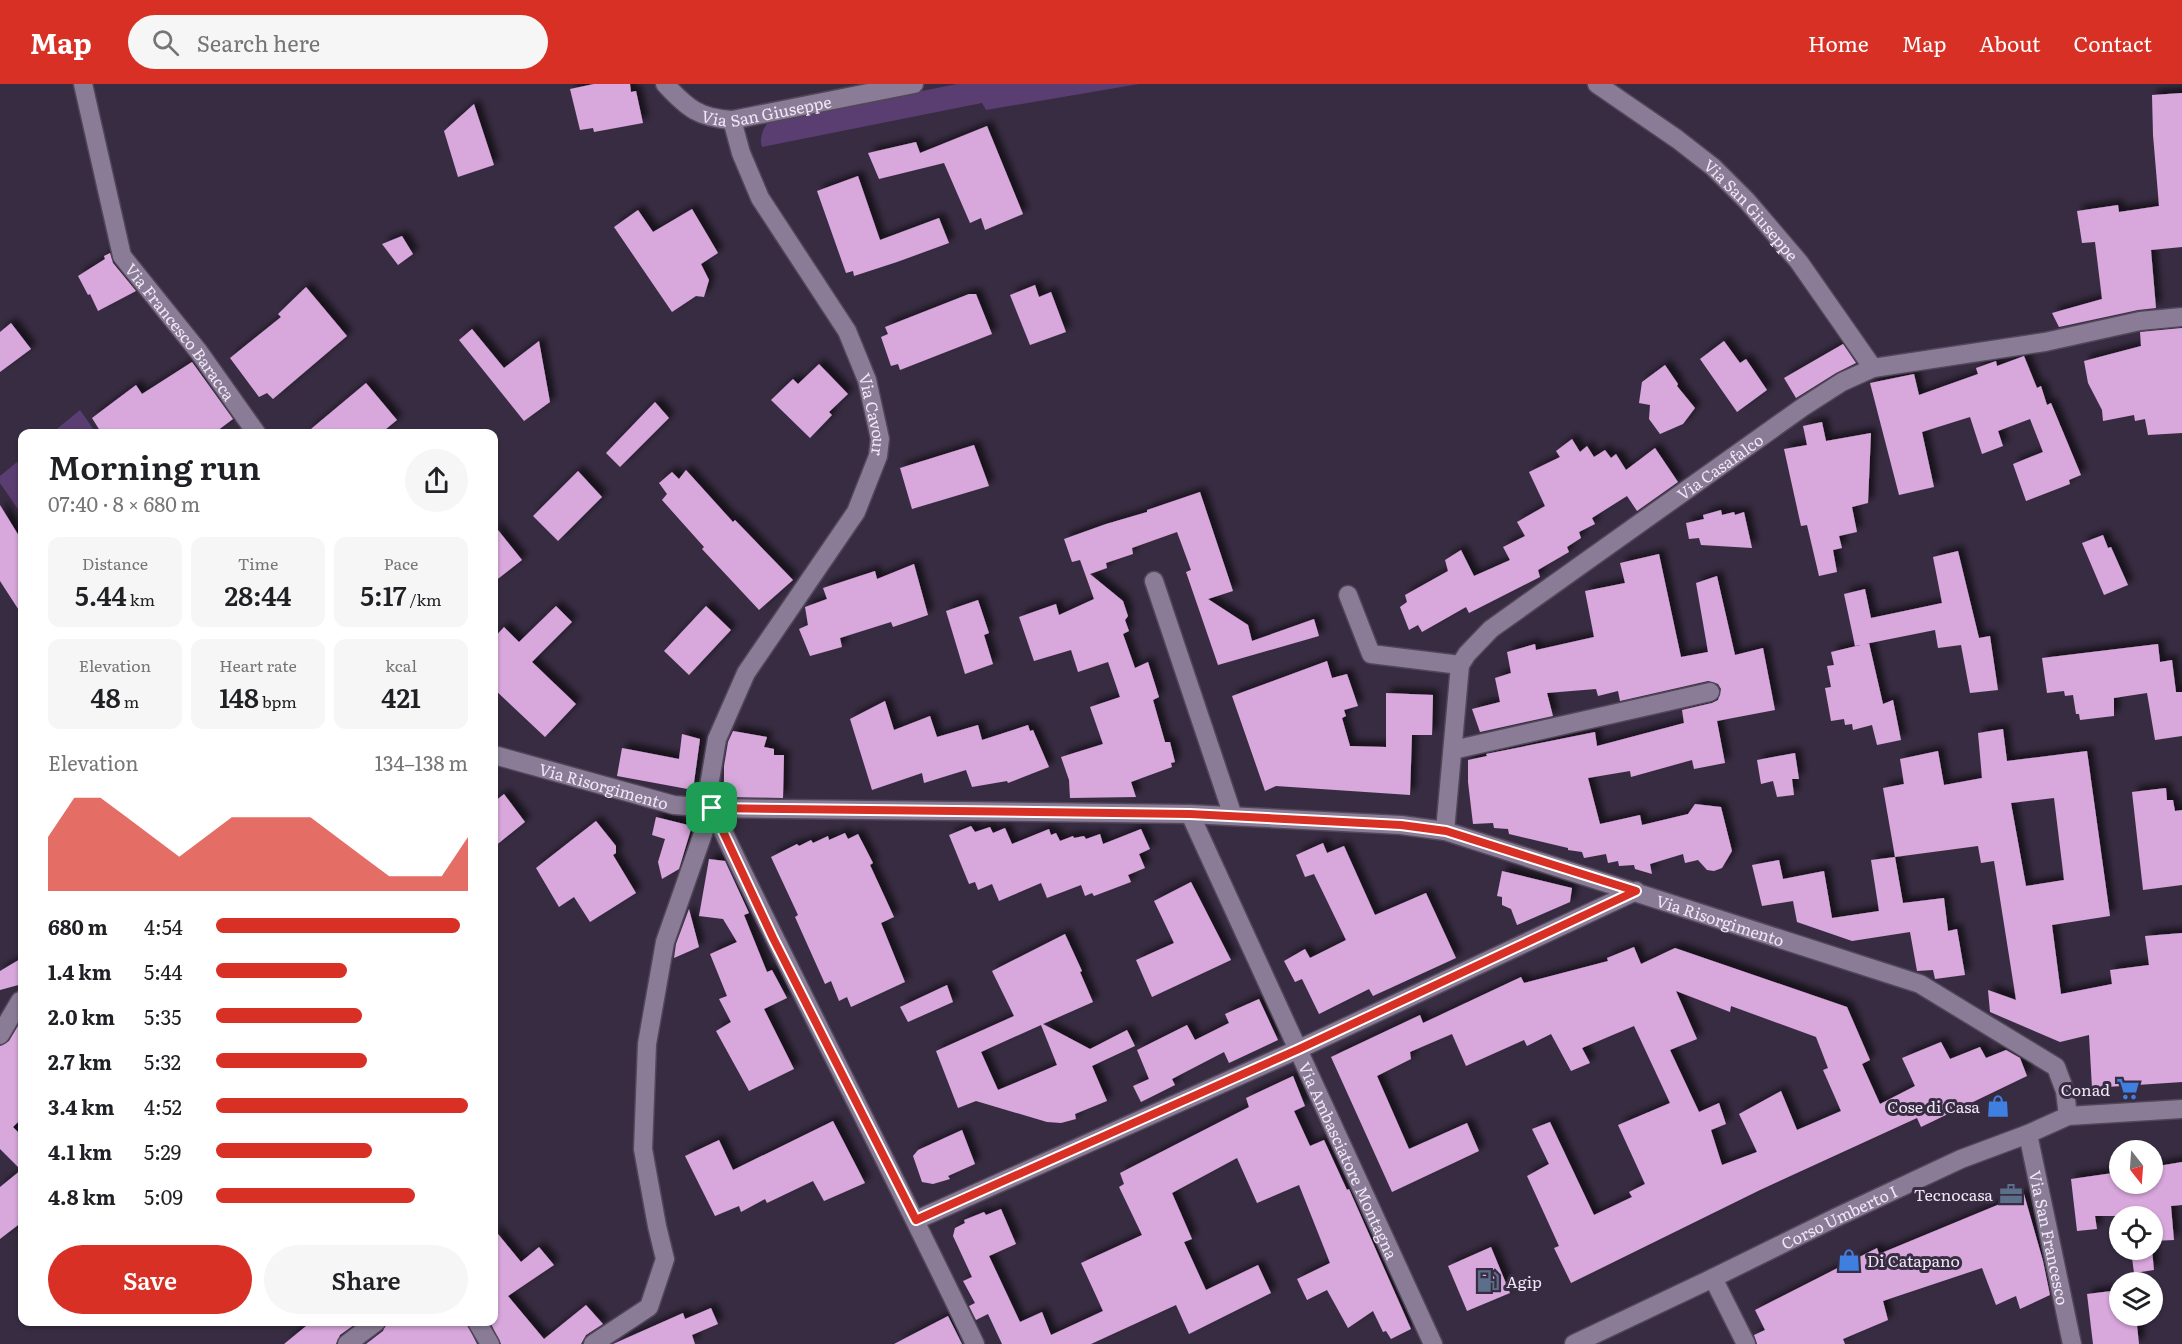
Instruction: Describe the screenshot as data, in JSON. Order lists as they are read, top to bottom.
{
  "streets": {
    "street": [
      "Via San Giuseppe",
      "Via Francesco Baracca",
      "Via Cavour",
      "Via Casafalco",
      "Via Risorgimento",
      "Via Ambasciatore Montagna",
      "Corso Umberto I",
      "Via San Francesco"
    ]
  },
  "crossings": [
    ["Via San Giuseppe", "Via Cavour"],
    ["Via San Giuseppe", "Via Casafalco"],
    ["Via Cavour", "Via Risorgimento"],
    ["Via Risorgimento", "Via Ambasciatore Montagna"],
    ["Via Risorgimento", "Corso Umberto I"],
    ["Corso Umberto I", "Via San Francesco"]
  ],
  "places": {
    "supermarket": ["Conad"],
    "shop": ["Cose di Casa", "Di Catapano"],
    "office": ["Tecnocasa"],
    "fuel station": ["Agip"]
  },
  "north": "bottom",
  "page": {
    "header": "Map",
    "search": "Search here",
    "nav": [
      "Home",
      "Map",
      "About",
      "Contact"
    ],
    "heading": ["Morning run", "07:40 · 8 × 680 m"],
    "stats": [
      ["Distance", "5.44 km"],
      ["Time", "28:44"],
      ["Pace", "5:17 /km"],
      ["Elevation", "48 m"],
      ["Heart rate", "148 bpm"],
      ["kcal", "421"]
    ],
    "chart": ["Elevation", "134–138 m"],
    "list": [
      {
        "name": "680 m",
        "note": "4:54"
      },
      {
        "name": "1.4 km",
        "note": "5:44"
      },
      {
        "name": "2.0 km",
        "note": "5:35"
      },
      {
        "name": "2.7 km",
        "note": "5:32"
      },
      {
        "name": "3.4 km",
        "note": "4:52"
      },
      {
        "name": "4.1 km",
        "note": "5:29"
      },
      {
        "name": "4.8 km",
        "note": "5:09"
      }
    ],
    "buttons": ["Save", "Share"]
  }
}
